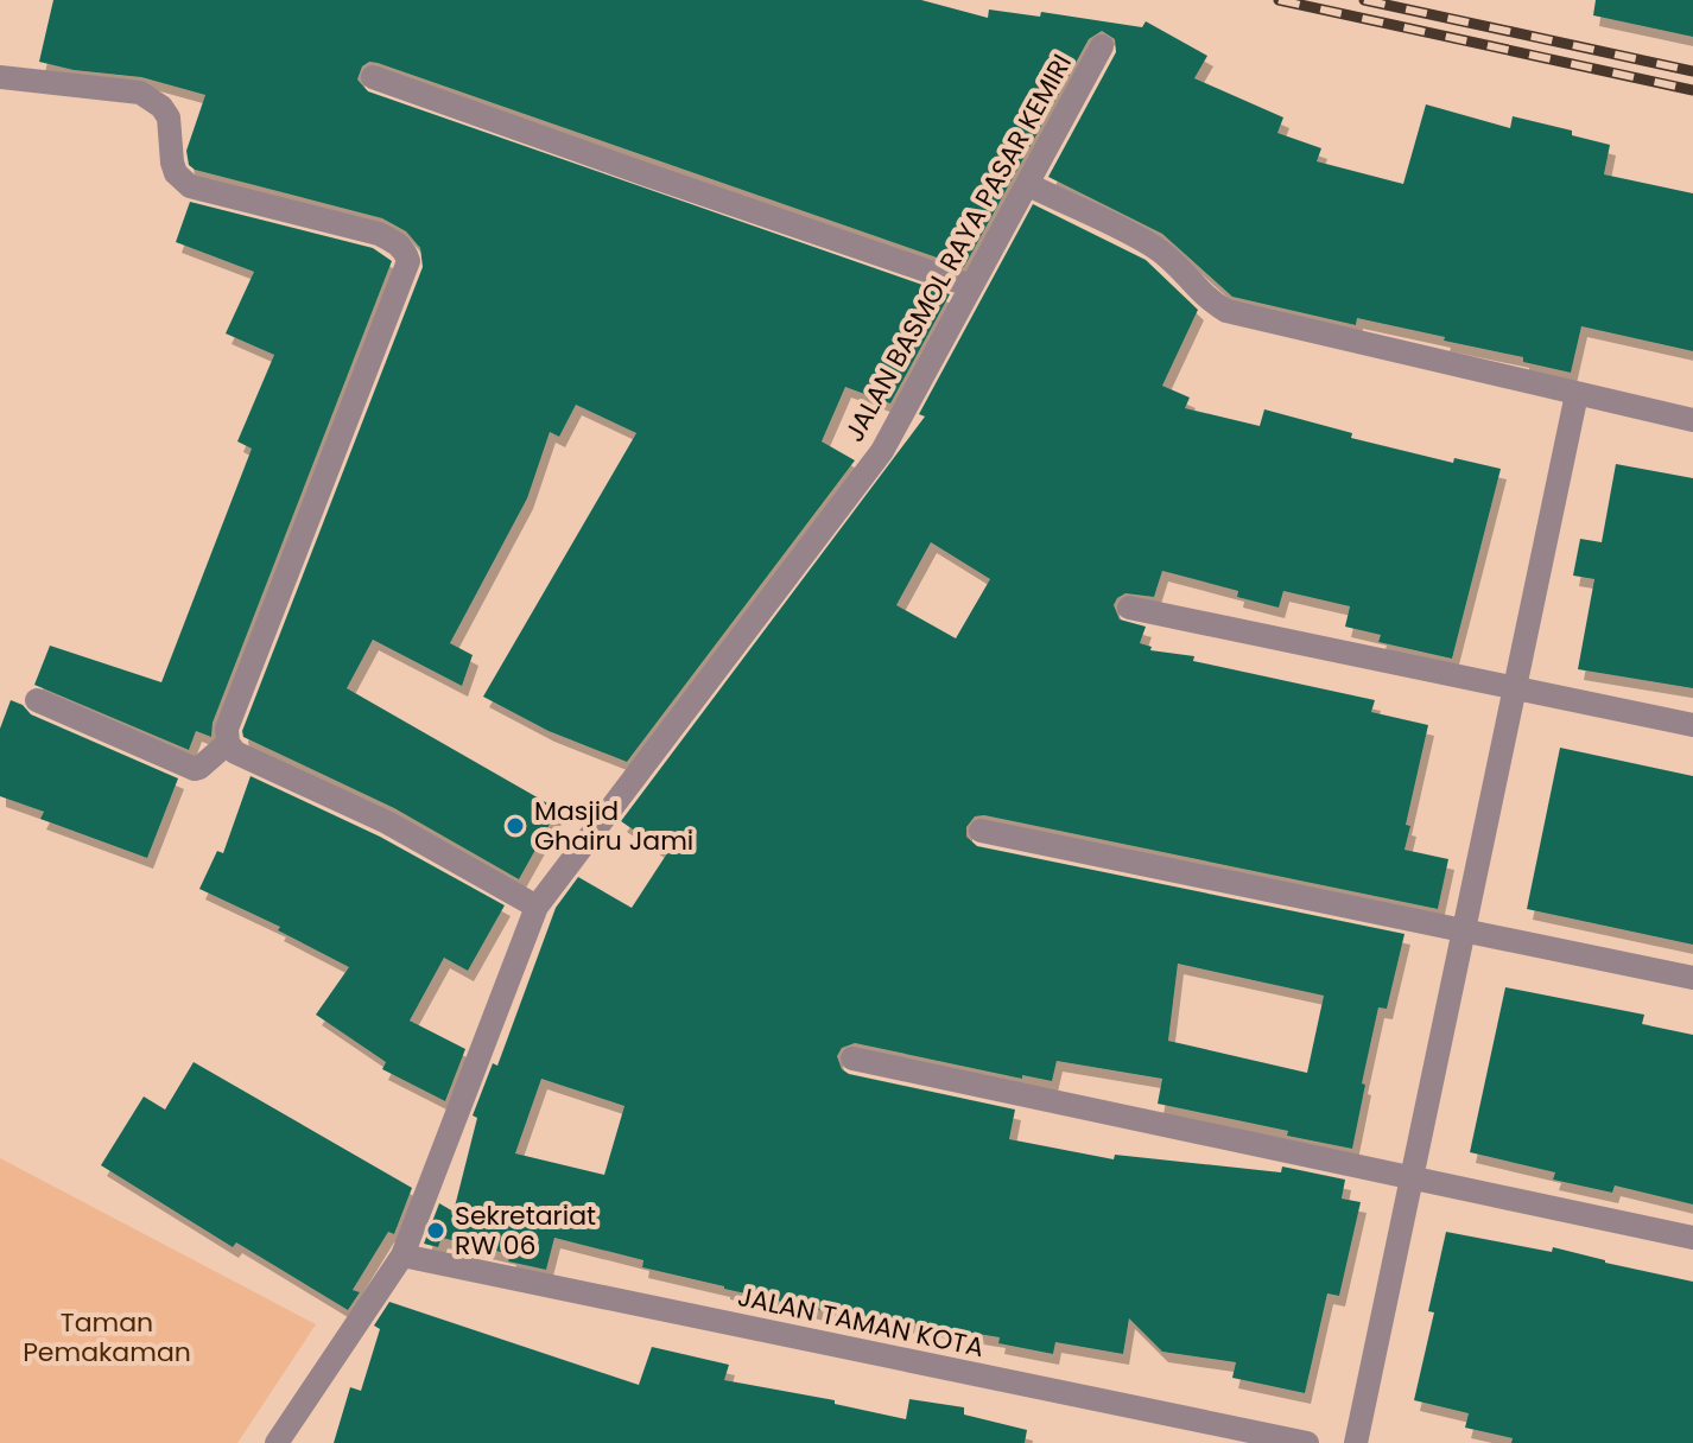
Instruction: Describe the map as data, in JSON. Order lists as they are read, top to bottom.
{
  "streets": {
    "street": ["JALAN BASMOL RAYA PASAR KEMIRI", "JALAN TAMAN KOTA"]
  },
  "crossings": [
    ["JALAN BASMOL RAYA PASAR KEMIRI", "JALAN TAMAN KOTA"]
  ],
  "parks": ["Taman Pemakaman"],
  "places": ["Masjid Ghairu Jami", "Sekretariat RW 06"]
}
